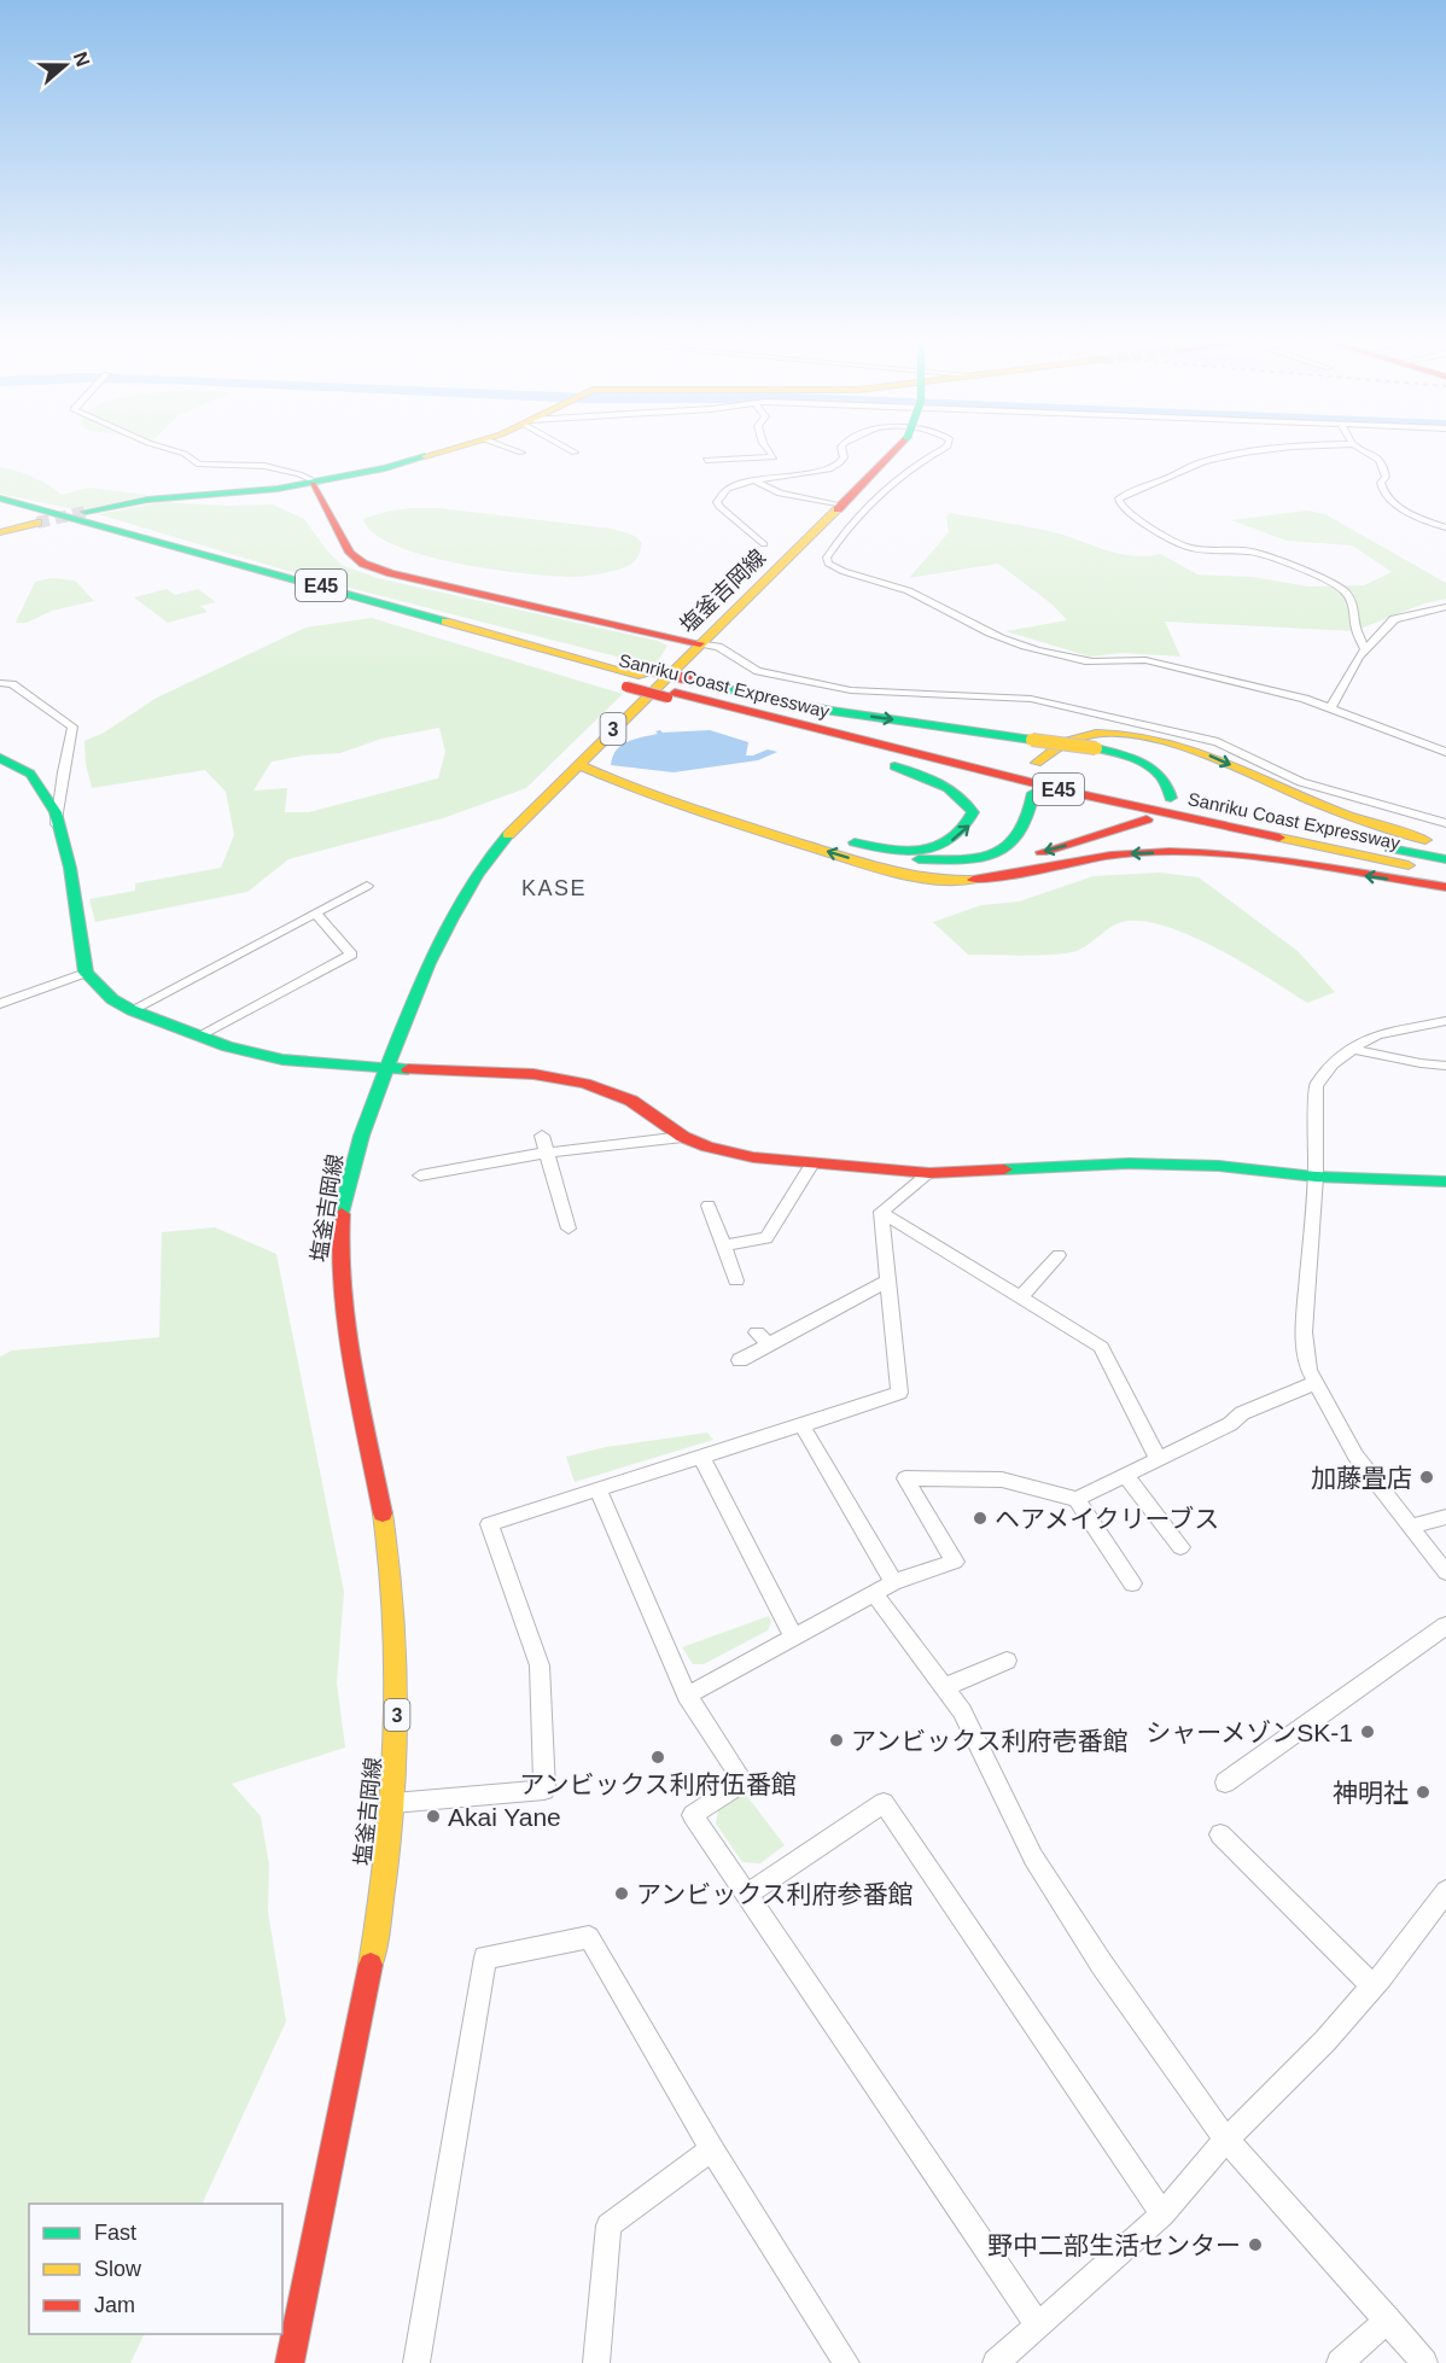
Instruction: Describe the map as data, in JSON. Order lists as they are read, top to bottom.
{
  "streets": {
    "main road": [
      "E45",
      "塩釜吉岡線",
      "Sanriku Coast Expressway",
      "3"
    ]
  },
  "districts": ["KASE"],
  "places": [
    "加藤畳店",
    "ヘアメイクリーブス",
    "シャーメゾンSK-1",
    "アンビックス利府壱番館",
    "アンビックス利府伍番館",
    "神明社",
    "Akai Yane",
    "アンビックス利府参番館",
    "野中二部生活センター"
  ],
  "legend": ["Fast", "Slow", "Jam"],
  "north": "right"
}
